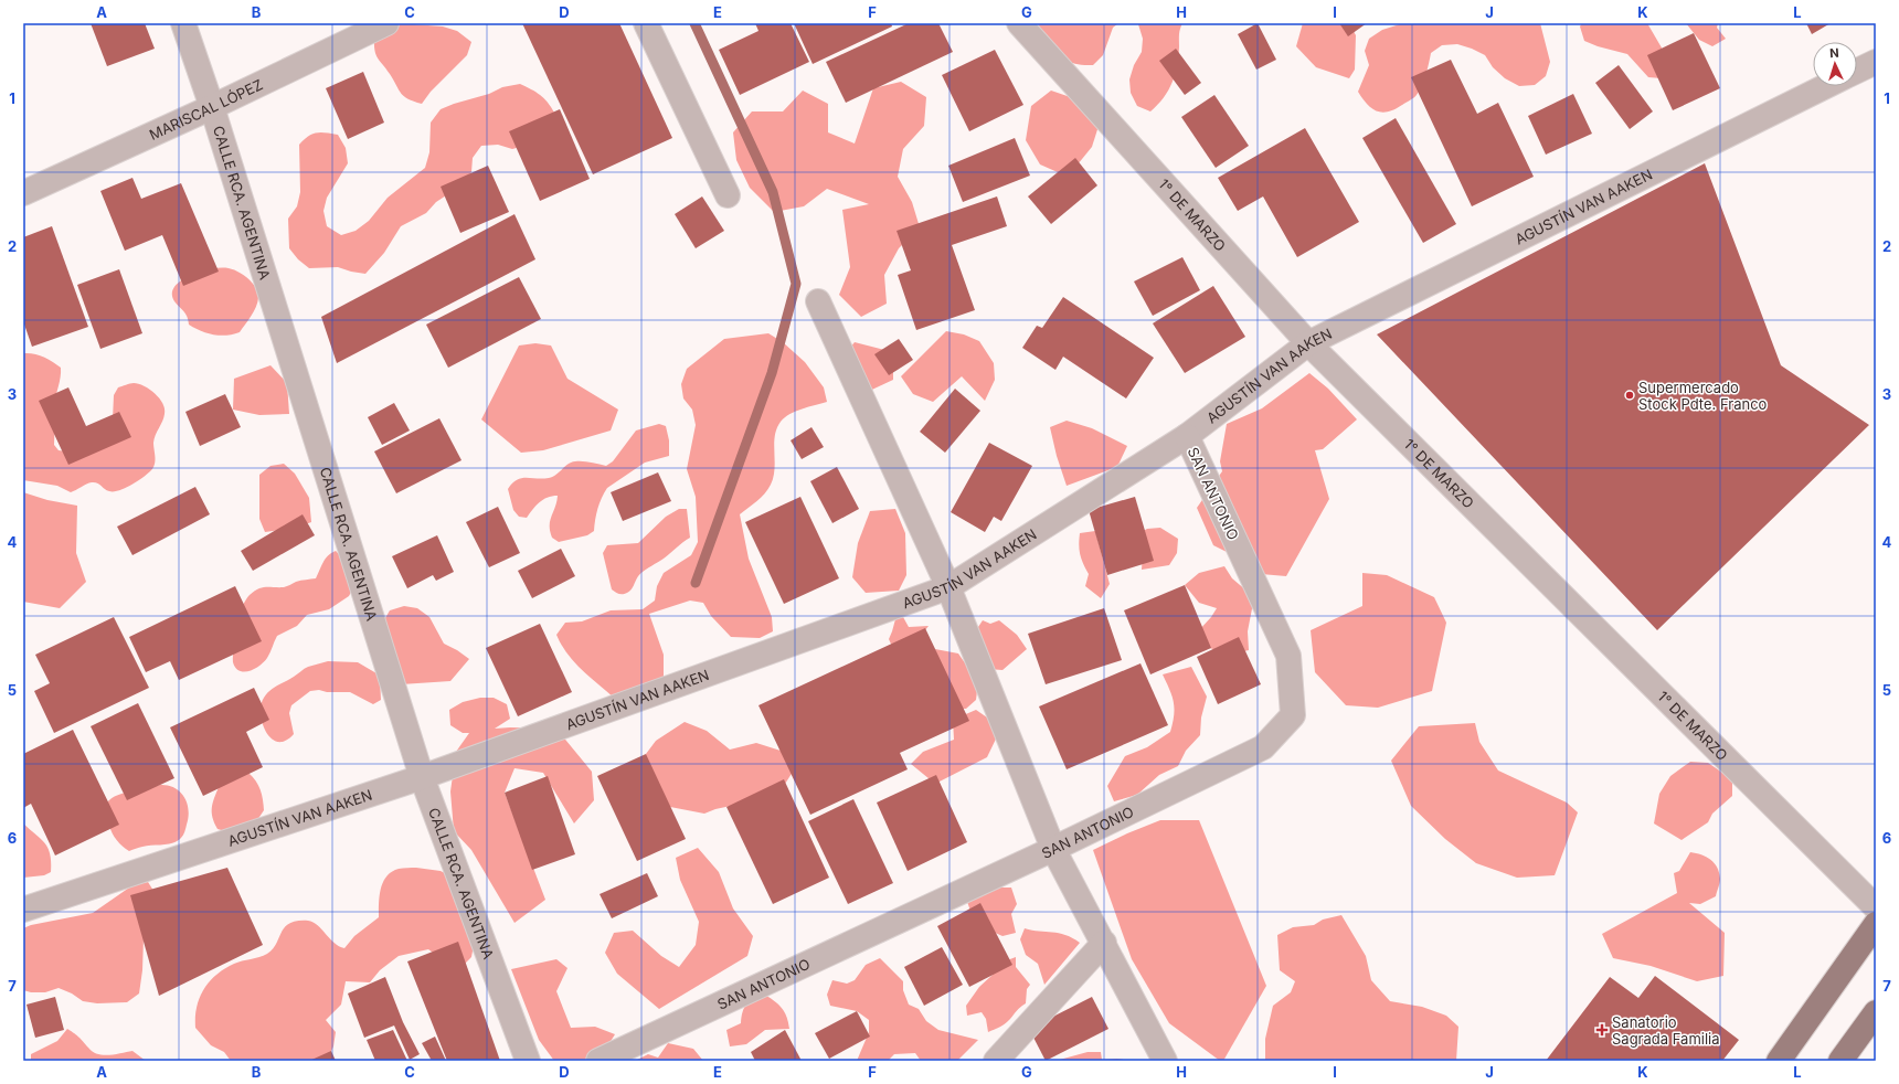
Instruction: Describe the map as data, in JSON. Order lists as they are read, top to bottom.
{
  "streets": {
    "street": [
      "MARISCAL LÓPEZ",
      "CALLE RCA. AGENTINA",
      "AGUSTÍN VAN AAKEN",
      "1° DE MARZO",
      "SAN ANTONIO"
    ]
  },
  "crossings": [
    ["MARISCAL LÓPEZ", "CALLE RCA. AGENTINA"],
    ["CALLE RCA. AGENTINA", "AGUSTÍN VAN AAKEN"],
    ["AGUSTÍN VAN AAKEN", "1° DE MARZO"],
    ["AGUSTÍN VAN AAKEN", "SAN ANTONIO"]
  ],
  "places": {
    "other": ["Supermercado Stock Pdte. Franco"],
    "health": ["Sanatorio Sagrada Familia"]
  },
  "north": "top",
  "grid": {
    "columns": [
      "A",
      "B",
      "C",
      "D",
      "E",
      "F",
      "G",
      "H",
      "I",
      "J",
      "K",
      "L"
    ],
    "rows": [
      "1",
      "2",
      "3",
      "4",
      "5",
      "6",
      "7"
    ]
  }
}
